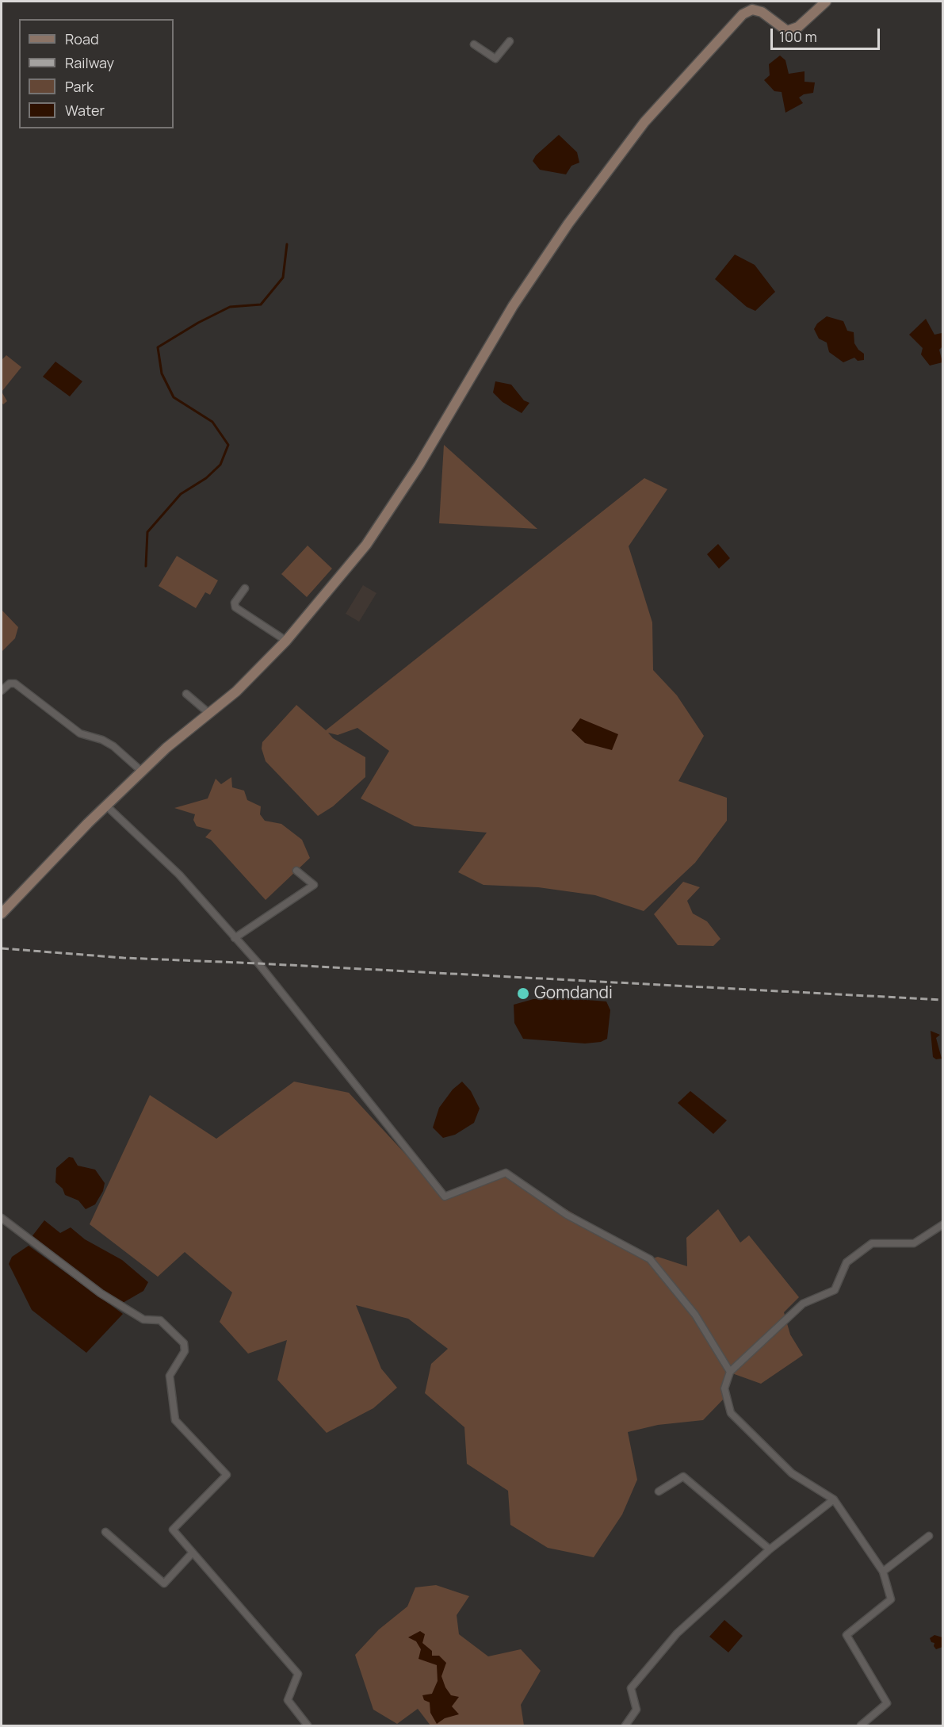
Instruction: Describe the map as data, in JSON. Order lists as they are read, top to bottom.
{
  "places": ["Gomdandi"],
  "legend": [
    "Road",
    "Railway",
    "Park",
    "Water"
  ],
  "scale_bar": "100 m"
}
